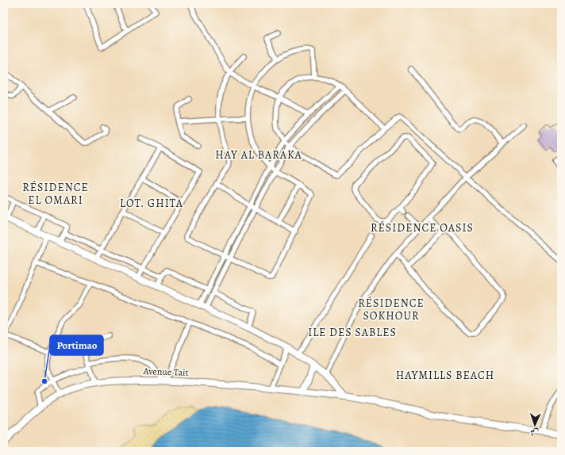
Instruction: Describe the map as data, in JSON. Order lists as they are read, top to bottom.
{
  "streets": {
    "street": ["Avenue Tait"]
  },
  "districts": [
    "HAY AL BARAKA",
    "RÉSIDENCE EL OMARI",
    "LOT. GHITA",
    "RÉSIDENCE OASIS",
    "RÉSIDENCE SOKHOUR",
    "ILE DES SABLES",
    "HAYMILLS BEACH"
  ],
  "places": ["Portimao"],
  "north": "bottom"
}
